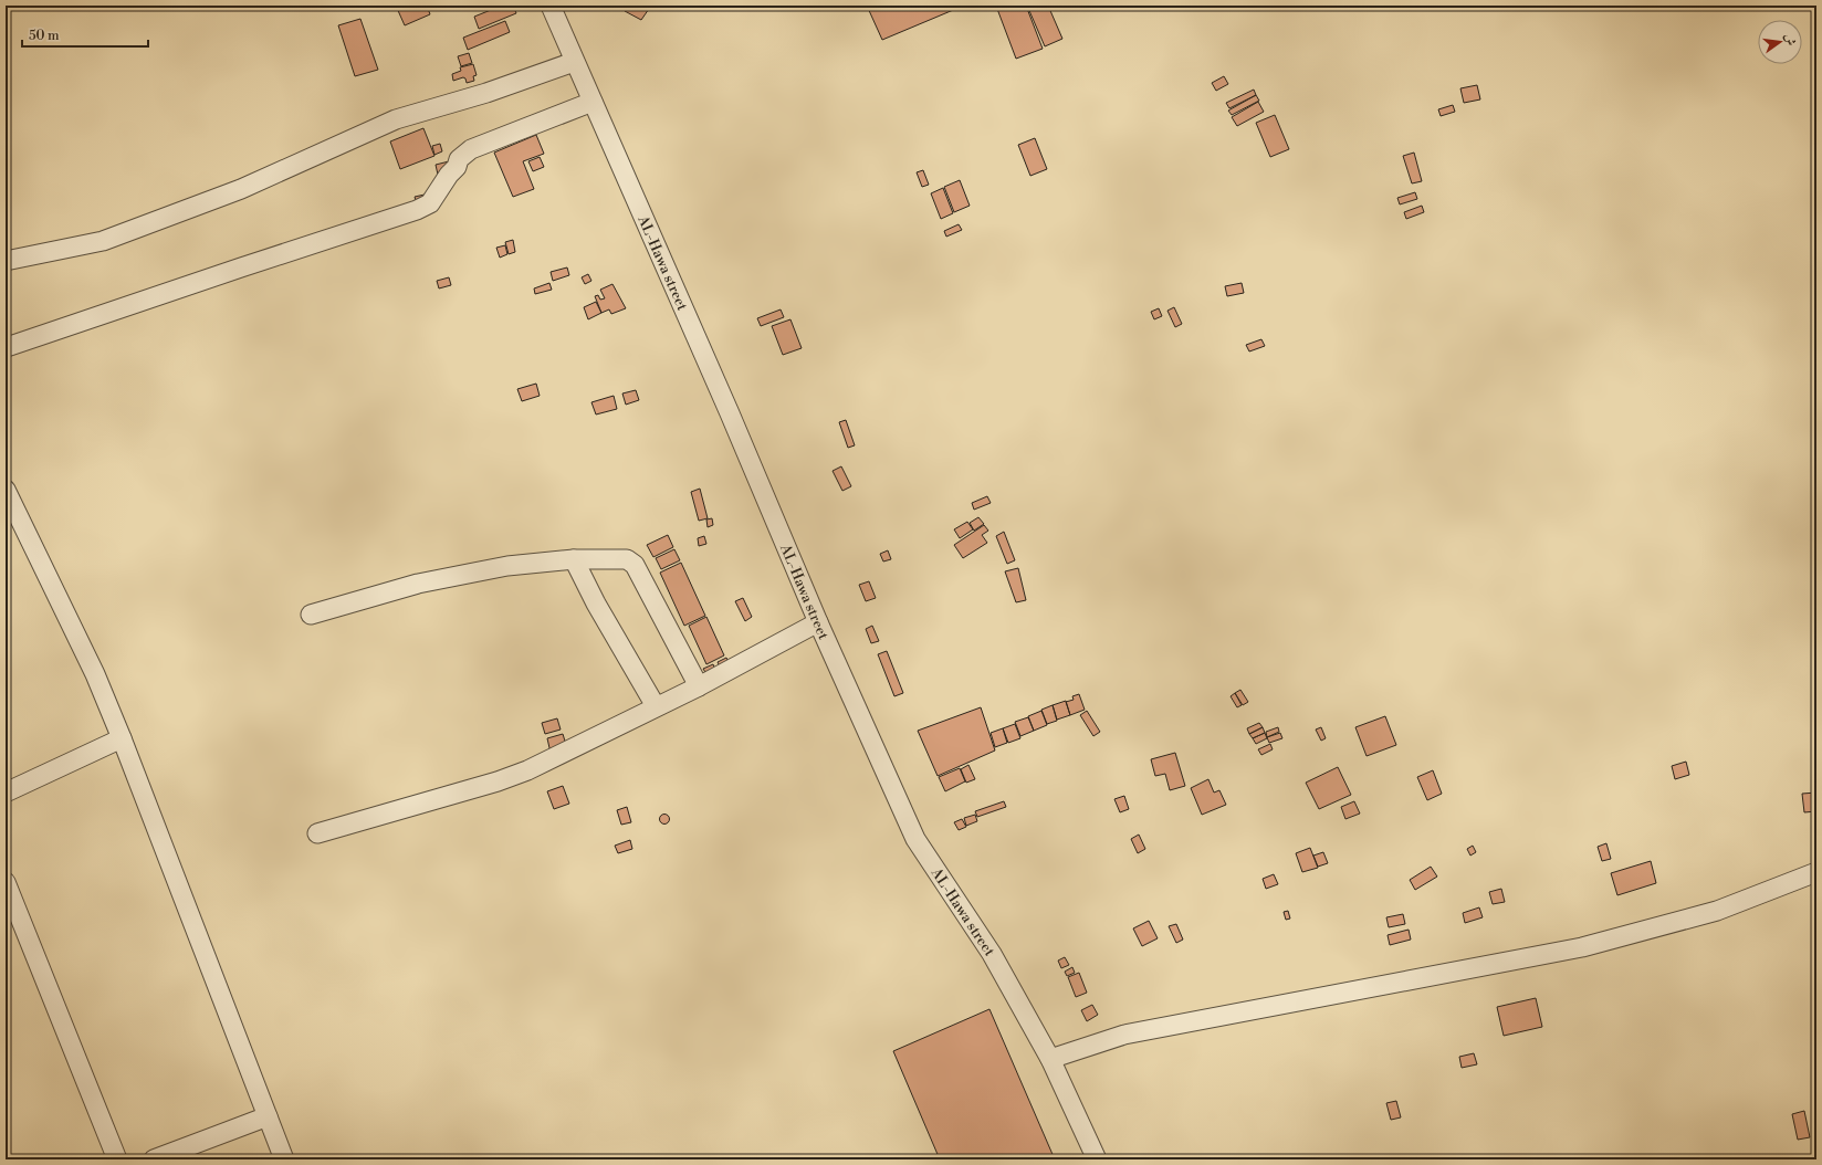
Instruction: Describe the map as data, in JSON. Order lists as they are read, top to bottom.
{
  "streets": {
    "street": ["AL-Hawa street"]
  },
  "scale_bar": "50 m",
  "north": "right"
}
